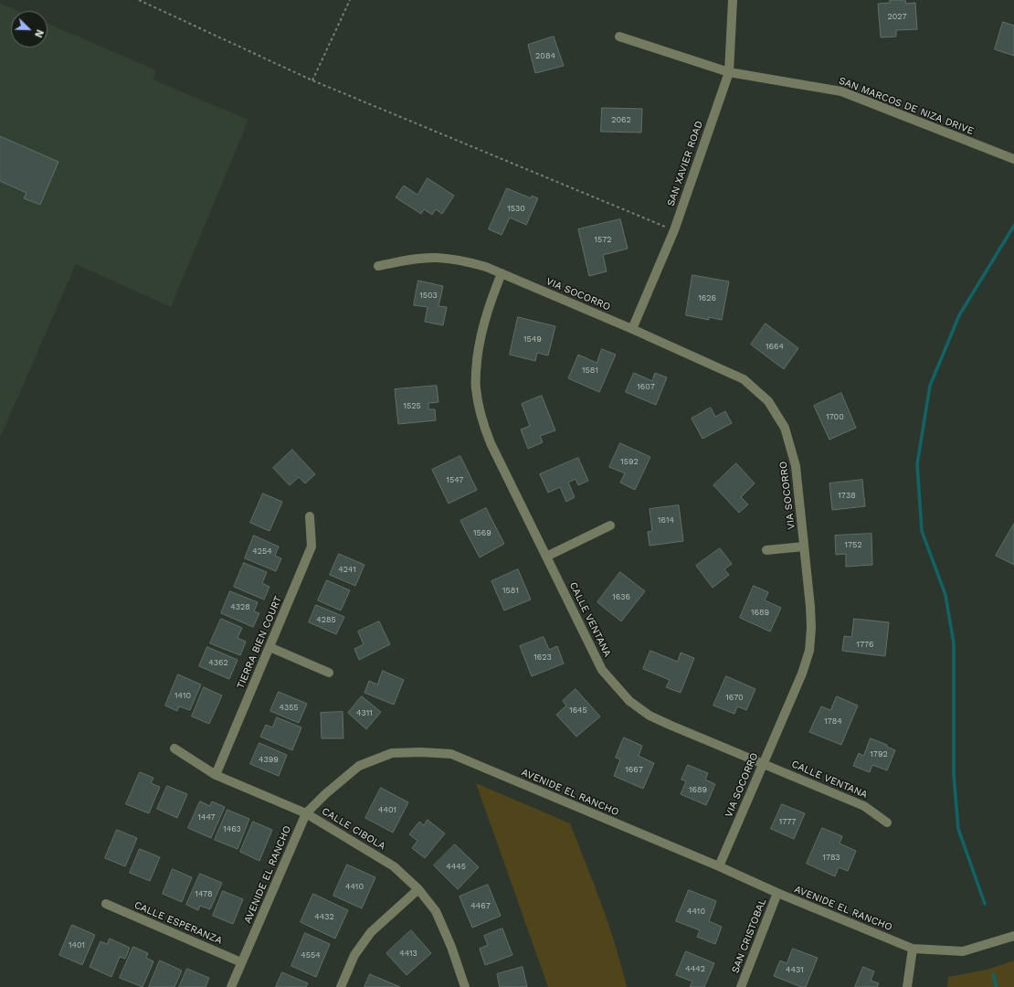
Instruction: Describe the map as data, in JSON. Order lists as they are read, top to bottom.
{
  "streets": {
    "street": [
      "SAN MARCOS DE NIZA DRIVE",
      "SAN XAVIER ROAD",
      "VIA SOCORRO",
      "CALLE VENTANA",
      "TIERRA BIEN COURT",
      "AVENIDE EL RANCHO",
      "CALLE CIBOLA",
      "CALLE ESPERANZA",
      "SAN CRISTOBAL"
    ]
  },
  "crossings": [
    ["SAN MARCOS DE NIZA DRIVE", "SAN XAVIER ROAD"],
    ["SAN XAVIER ROAD", "VIA SOCORRO"],
    ["VIA SOCORRO", "CALLE VENTANA"],
    ["VIA SOCORRO", "AVENIDE EL RANCHO"],
    ["TIERRA BIEN COURT", "CALLE CIBOLA"],
    ["AVENIDE EL RANCHO", "CALLE CIBOLA"],
    ["AVENIDE EL RANCHO", "CALLE ESPERANZA"],
    ["AVENIDE EL RANCHO", "SAN CRISTOBAL"]
  ],
  "house_numbers": [
    "2027",
    "2084",
    "2062",
    "1530",
    "1572",
    "1503",
    "1626",
    "1549",
    "1664",
    "1581",
    "1607",
    "1525",
    "1700",
    "1592",
    "1547",
    "1738",
    "1614",
    "1569",
    "1752",
    "4254",
    "4241",
    "1581",
    "1636",
    "4328",
    "1689",
    "4285",
    "1776",
    "1623",
    "4362",
    "1410",
    "1670",
    "4355",
    "1645",
    "4311",
    "1784",
    "1792",
    "4399",
    "1667",
    "1689",
    "4401",
    "1447",
    "1777",
    "1463",
    "1783",
    "4445",
    "4410",
    "1478",
    "4467",
    "4410",
    "4432",
    "1401",
    "4413",
    "4554",
    "4442",
    "4431"
  ],
  "north": "bottom right"
}
